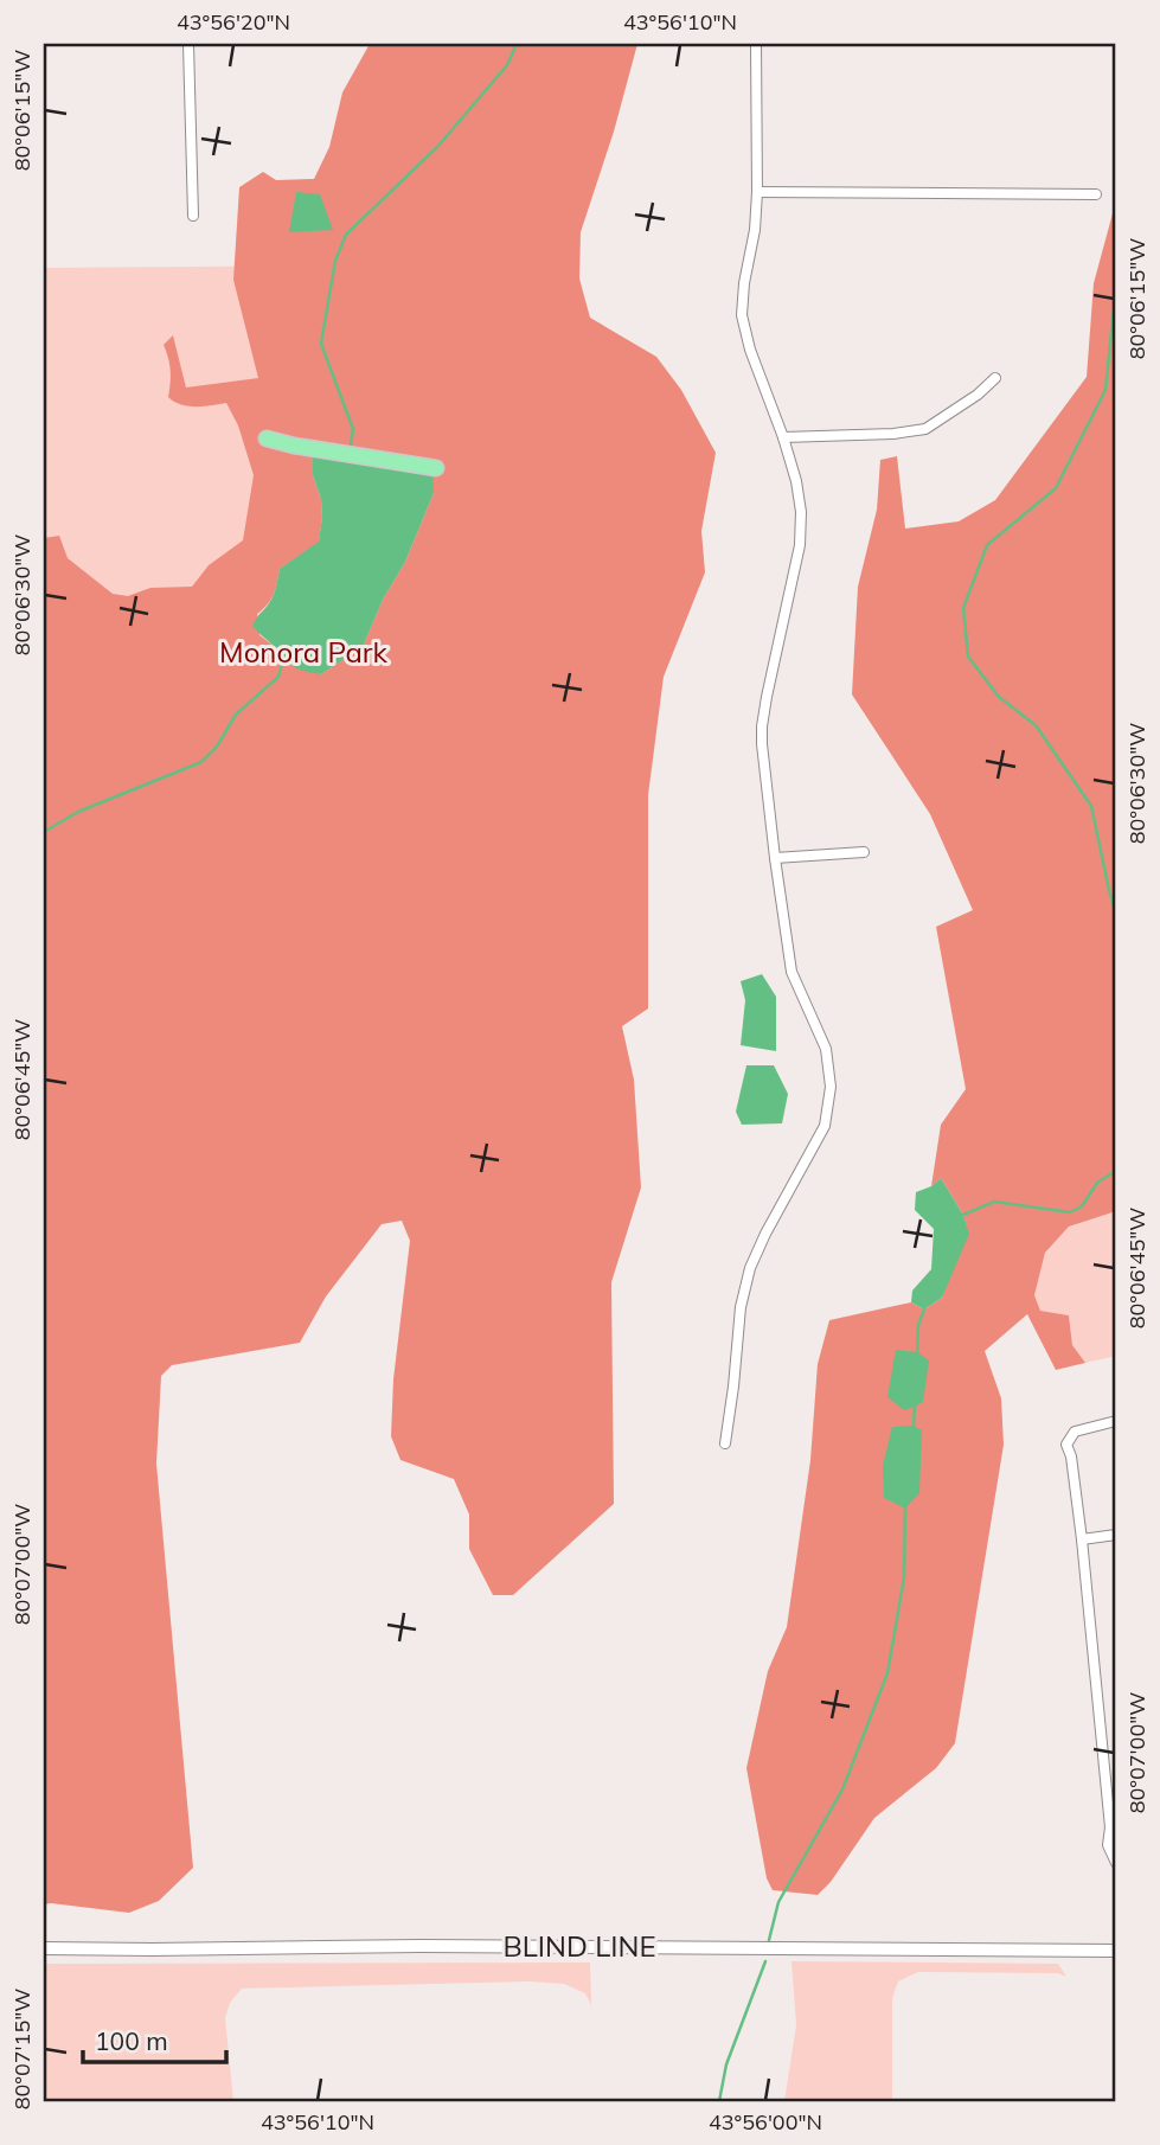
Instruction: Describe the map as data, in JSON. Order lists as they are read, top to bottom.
{
  "streets": {
    "street": ["BLIND LINE"]
  },
  "parks": ["Monora Park"],
  "scale_bar": "100 m",
  "coordinates": [
    "43°56'20\"N",
    "43°56'10\"N",
    "80°06'15\"W",
    "80°06'30\"W",
    "80°06'45\"W",
    "80°07'00\"W",
    "80°07'15\"W",
    "43°56'00\"N"
  ]
}
